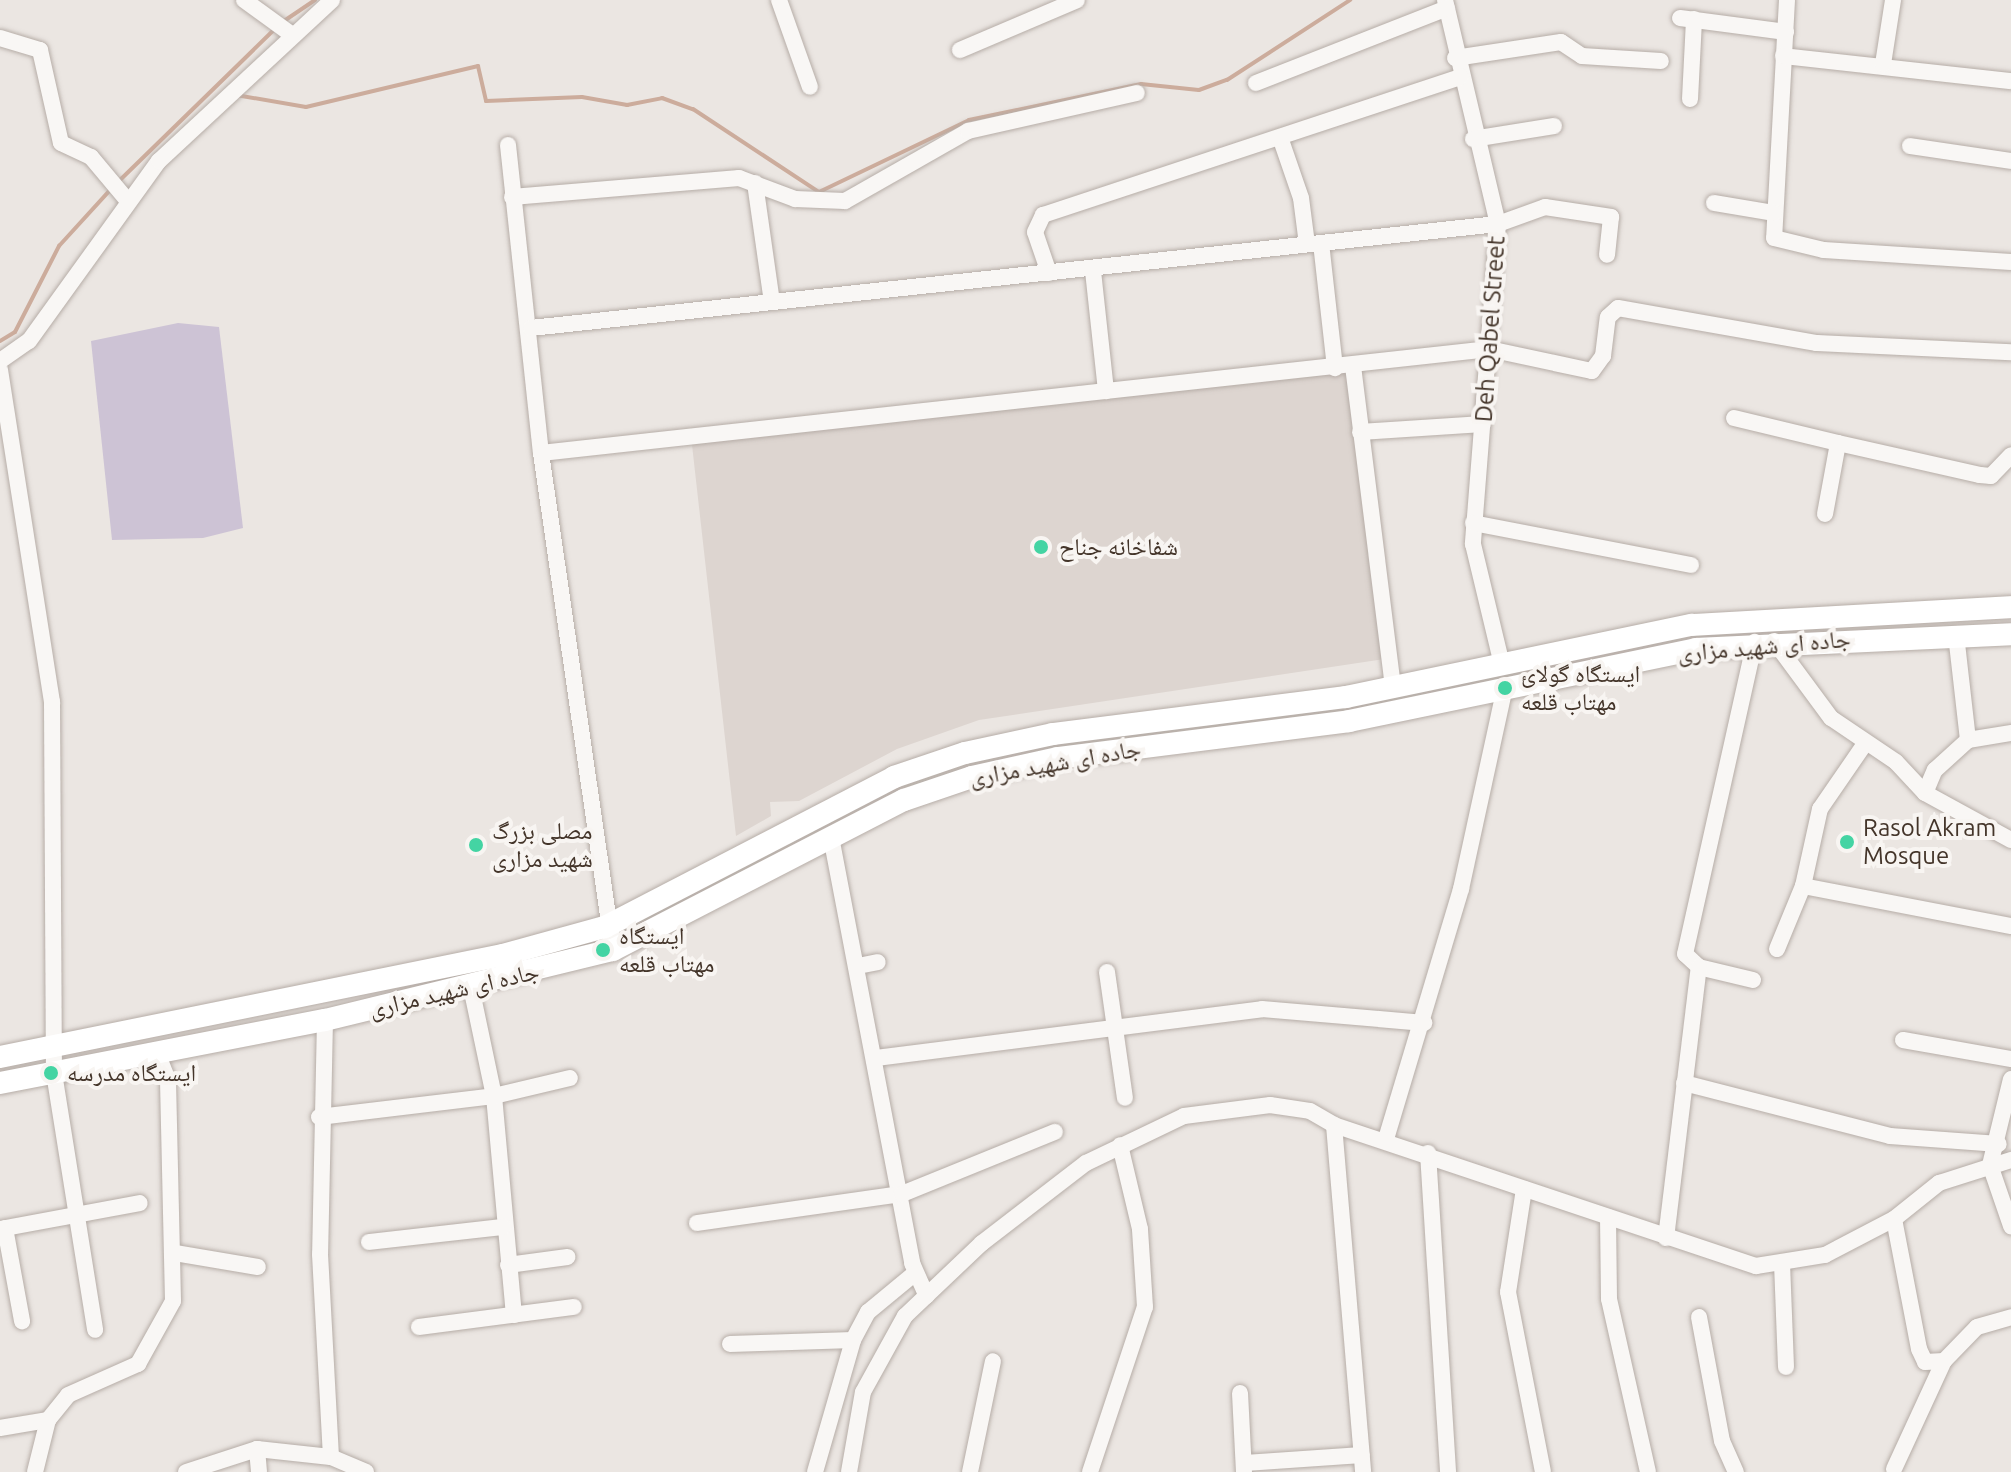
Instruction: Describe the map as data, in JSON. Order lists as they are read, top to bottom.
{
  "streets": {
    "main road": ["جاده ای شهید مزاری"],
    "street": ["Deh Qabel Street"]
  },
  "crossings": [
    ["Deh Qabel Street", "جاده ای شهید مزاری"]
  ],
  "places": [
    "شفاخانه جناح",
    "ایستگاه گولائ مهتاب قلعه",
    "Rasol Akram Mosque",
    "مصلی بزرگ شهید مزاری",
    "ایستگاه مهتاب قلعه",
    "ایستگاه مدرسه"
  ]
}
